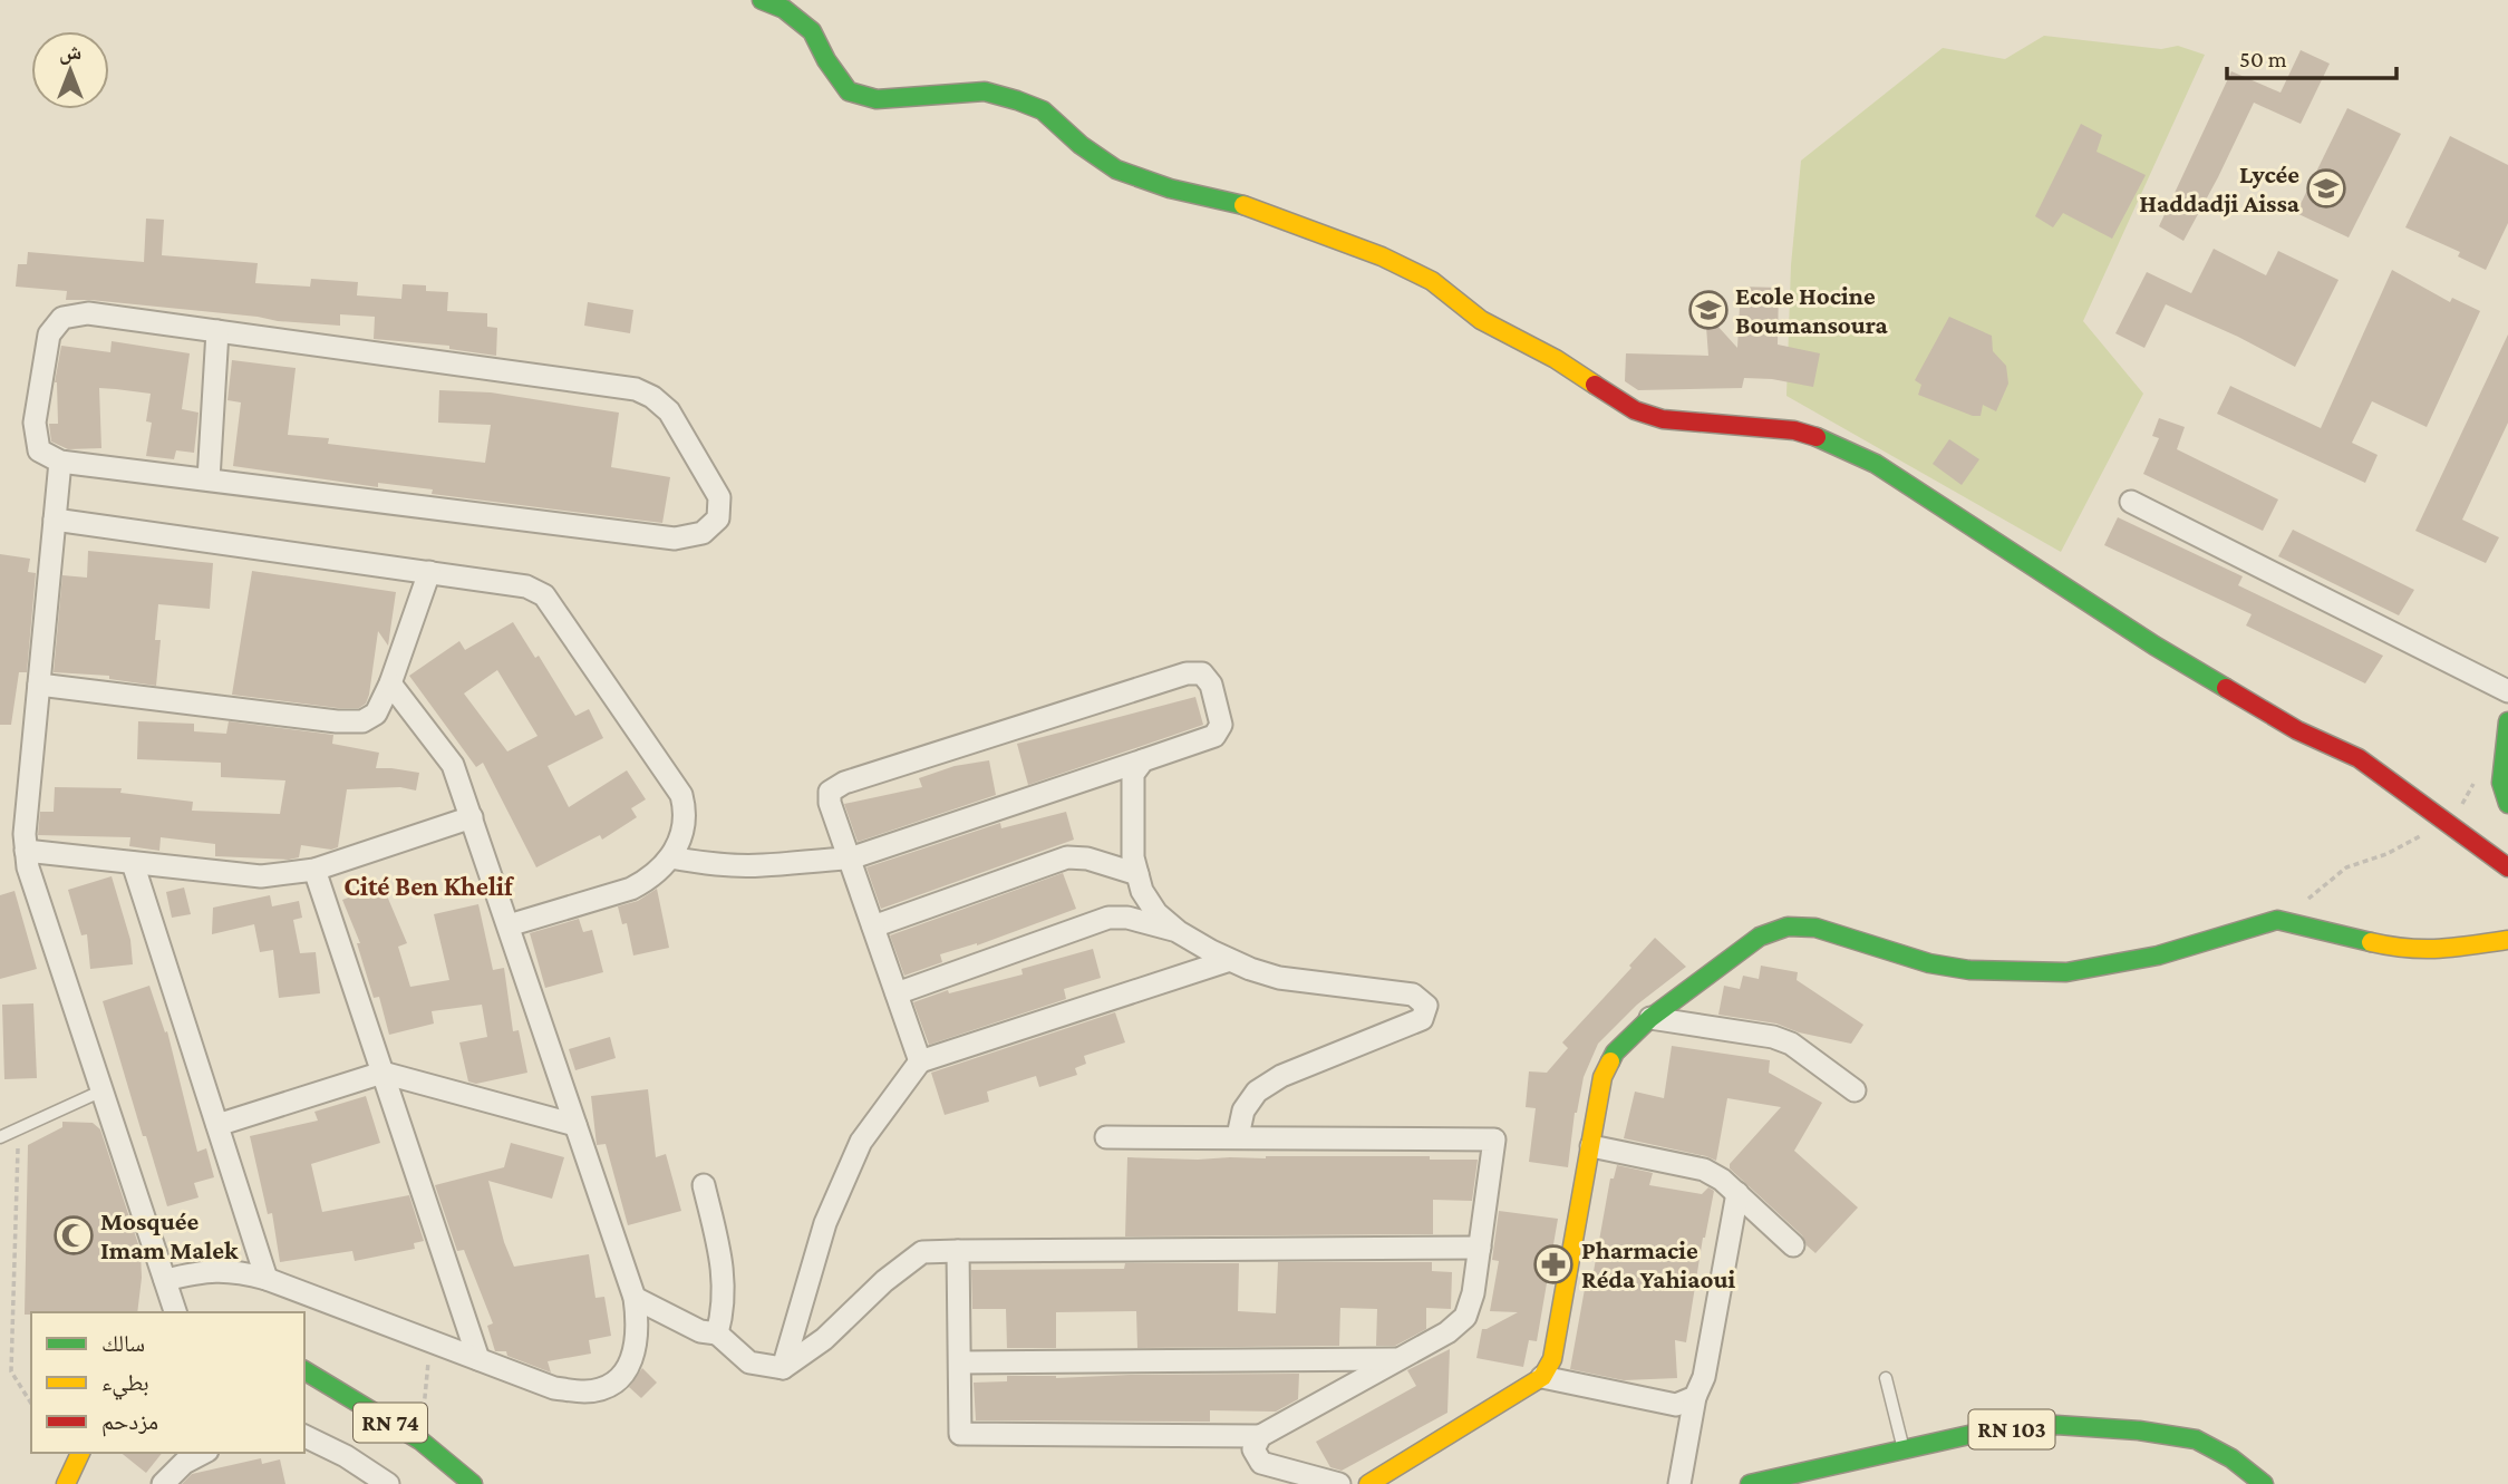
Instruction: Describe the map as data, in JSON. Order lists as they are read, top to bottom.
{
  "streets": {
    "street": ["RN 74", "RN 103"]
  },
  "districts": ["Cité Ben Khelif"],
  "places": {
    "school or university": ["Lycée Haddadji Aissa", "Ecole Hocine Boumansoura"],
    "mosque": ["Mosquée Imam Malek"],
    "pharmacy": ["Pharmacie Réda Yahiaoui"]
  },
  "legend": ["سالك", "بطيء", "مزدحم"],
  "scale_bar": "50 m",
  "north": "top"
}
